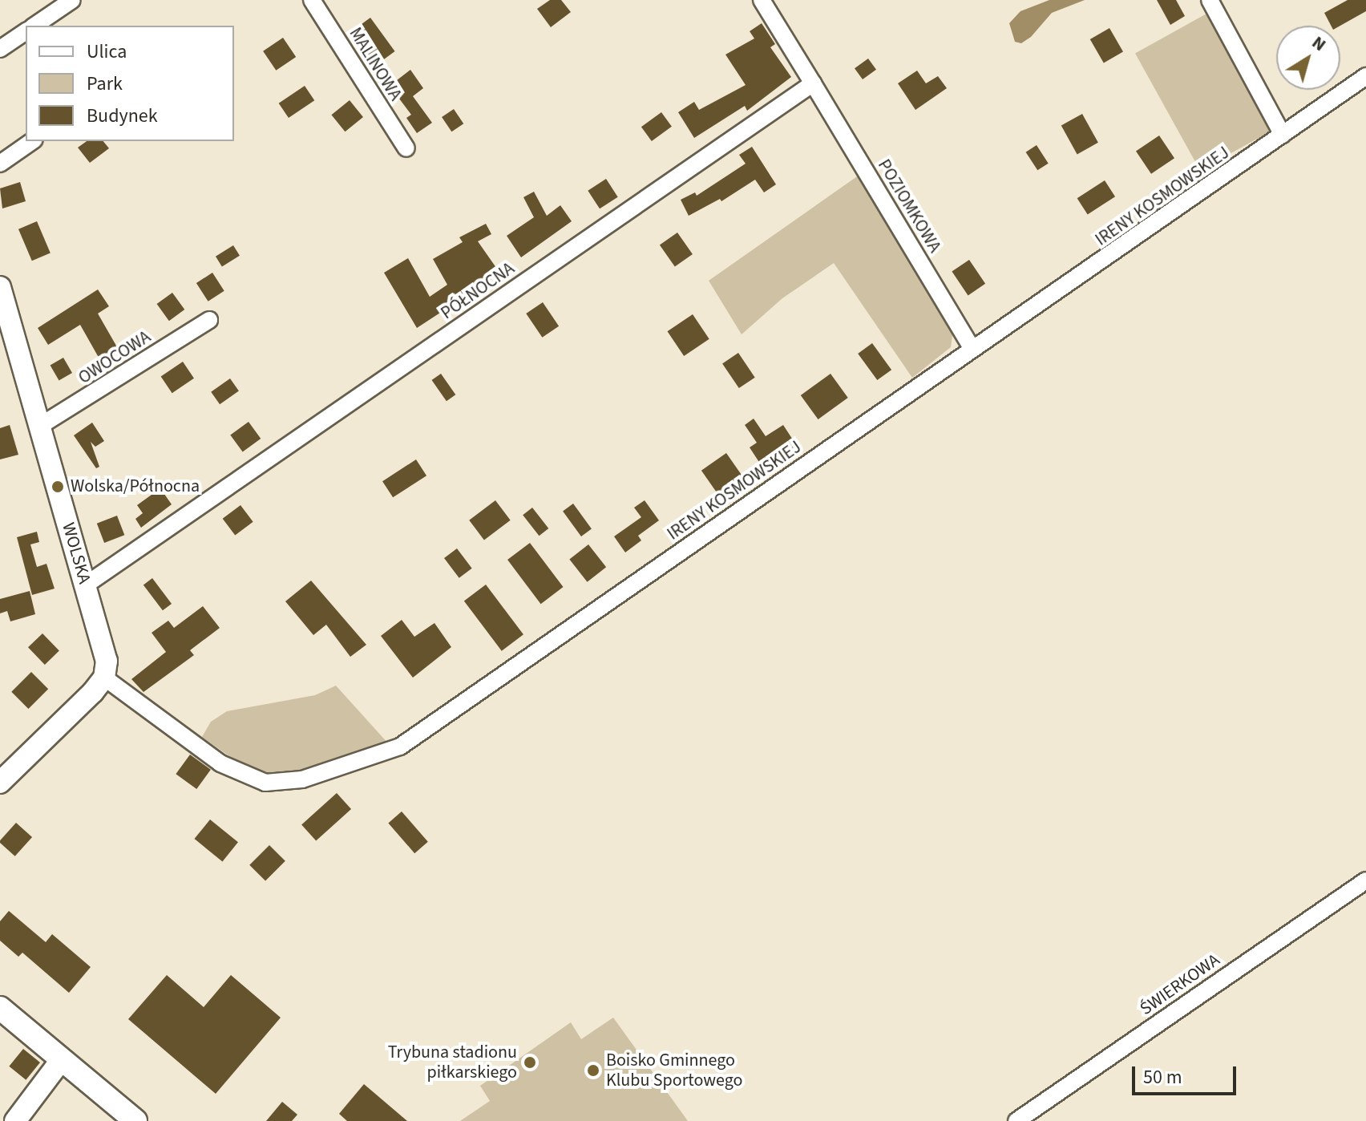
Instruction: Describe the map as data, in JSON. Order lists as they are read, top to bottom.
{
  "streets": {
    "street": [
      "MALINOWA",
      "IRENY KOSMOWSKIEJ",
      "POZIOMKOWA",
      "PÓŁNOCNA",
      "OWOCOWA",
      "WOLSKA",
      "ŚWIERKOWA"
    ]
  },
  "crossings": [
    ["IRENY KOSMOWSKIEJ", "POZIOMKOWA"],
    ["IRENY KOSMOWSKIEJ", "WOLSKA"],
    ["POZIOMKOWA", "PÓŁNOCNA"],
    ["PÓŁNOCNA", "WOLSKA"],
    ["OWOCOWA", "WOLSKA"]
  ],
  "places": ["Wolska/Północna", "Trybuna stadionu piłkarskiego", "Boisko Gminnego Klubu Sportowego"],
  "legend": ["Ulica", "Park", "Budynek"],
  "scale_bar": "50 m",
  "north": "top right"
}
